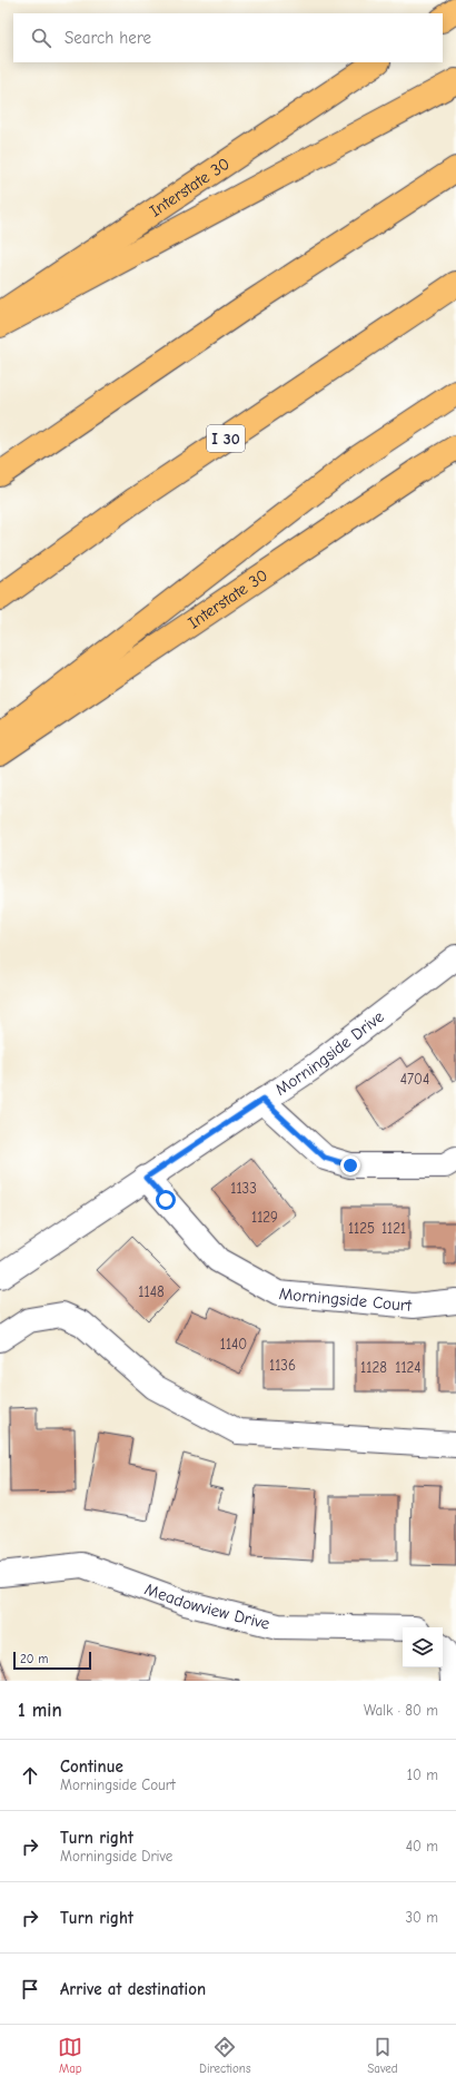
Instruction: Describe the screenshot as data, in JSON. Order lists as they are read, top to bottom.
{
  "streets": {
    "main road": ["Interstate 30", "I 30"],
    "street": ["Morningside Drive", "Morningside Court", "Meadowview Drive"]
  },
  "crossings": [
    ["Morningside Drive", "Morningside Court"]
  ],
  "house_numbers": [
    "4704",
    "1133",
    "1129",
    "1125",
    "1121",
    "1148",
    "1140",
    "1136",
    "1128",
    "1124"
  ],
  "scale_bar": "20 m",
  "page": {
    "search": "Search here",
    "scale": "20 m",
    "heading": ["1 min", "Walk · 80 m"],
    "list": [
      ["Continue", "Morningside Court", "10 m"],
      ["Turn right", "Morningside Drive", "40 m"],
      ["Turn right", "30 m"],
      "Arrive at destination"
    ],
    "nav": ["Map", "Directions", "Saved"]
  }
}
